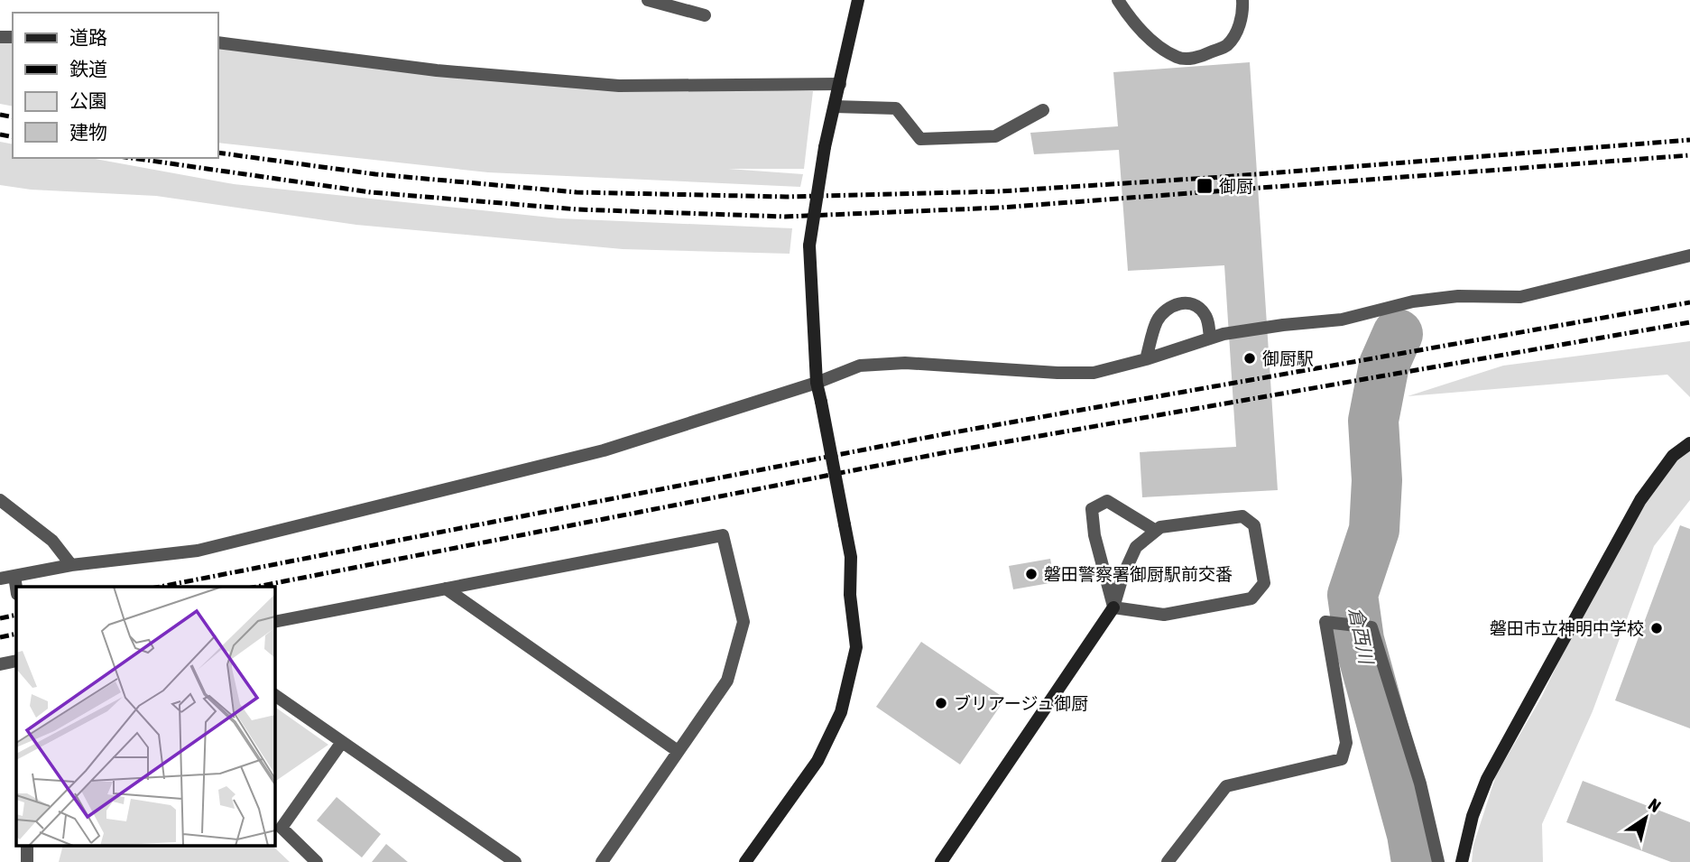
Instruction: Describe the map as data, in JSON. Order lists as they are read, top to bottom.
{
  "water": ["倉西川"],
  "places": {
    "transit": ["御厨"],
    "other": [
      "御厨駅",
      "磐田警察署御厨駅前交番",
      "磐田市立神明中学校",
      "ブリアージュ御厨"
    ]
  },
  "legend": [
    "道路",
    "鉄道",
    "公園",
    "建物"
  ],
  "north": "top right"
}
